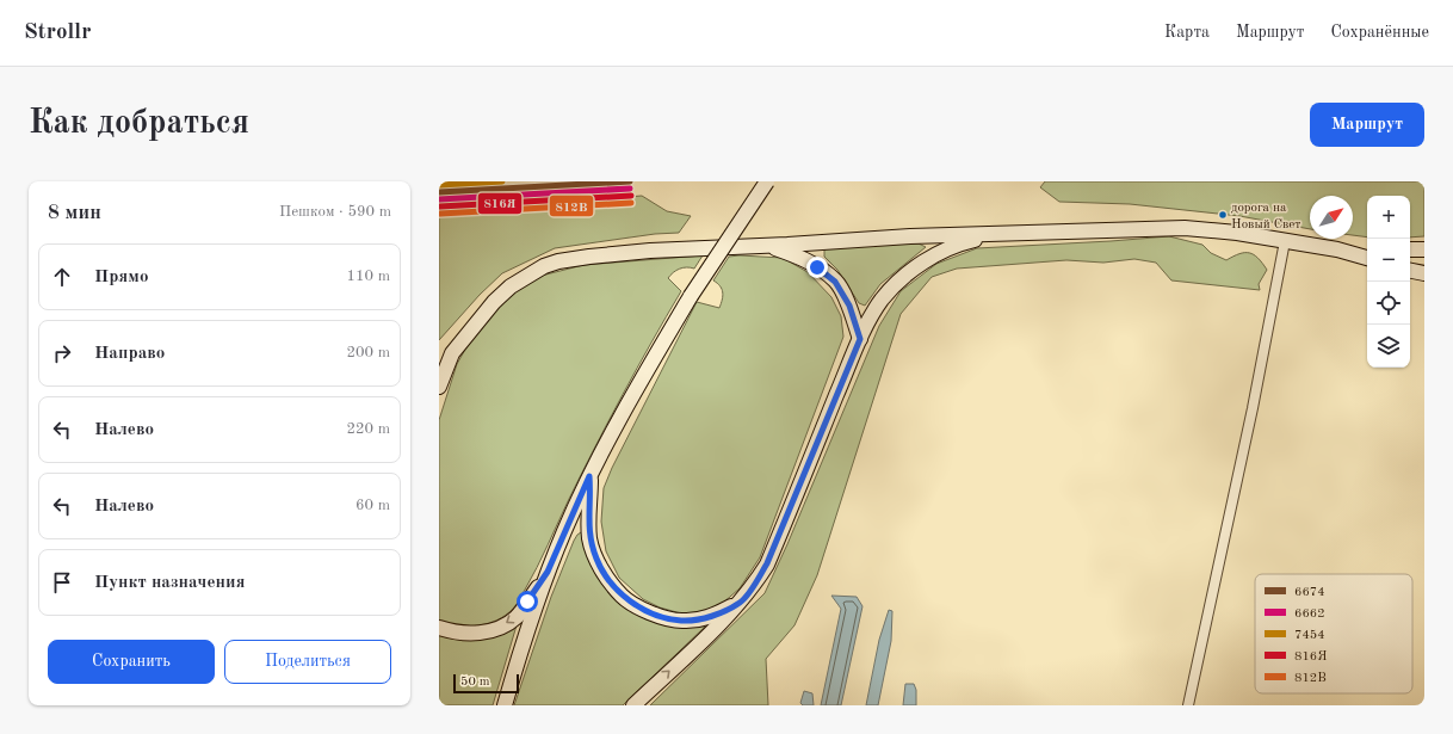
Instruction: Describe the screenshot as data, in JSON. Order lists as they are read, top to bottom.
{
  "places": ["дорога на Новый Свет"],
  "lines": [
    "transit line 6674",
    "transit line 7454",
    "transit line 6662",
    "transit line 816Я",
    "transit line 812В"
  ],
  "legend": [
    "6674",
    "6662",
    "7454",
    "816Я",
    "812В"
  ],
  "scale_bar": "50 m",
  "north": "top right",
  "page": {
    "header": "Strollr",
    "nav": ["Карта", "Маршрут", "Сохранённые"],
    "buttons": [
      "Маршрут",
      ["Сохранить", "Поделиться"]
    ],
    "title": "Как добраться",
    "heading": ["8 мин", "Пешком · 590 m"],
    "map_buttons": ["+", "−"],
    "list": [
      ["Прямо", "110 m"],
      ["Направо", "200 m"],
      ["Налево", "220 m"],
      ["Налево", "60 m"],
      "Пункт назначения"
    ],
    "scale": "50 m"
  }
}
